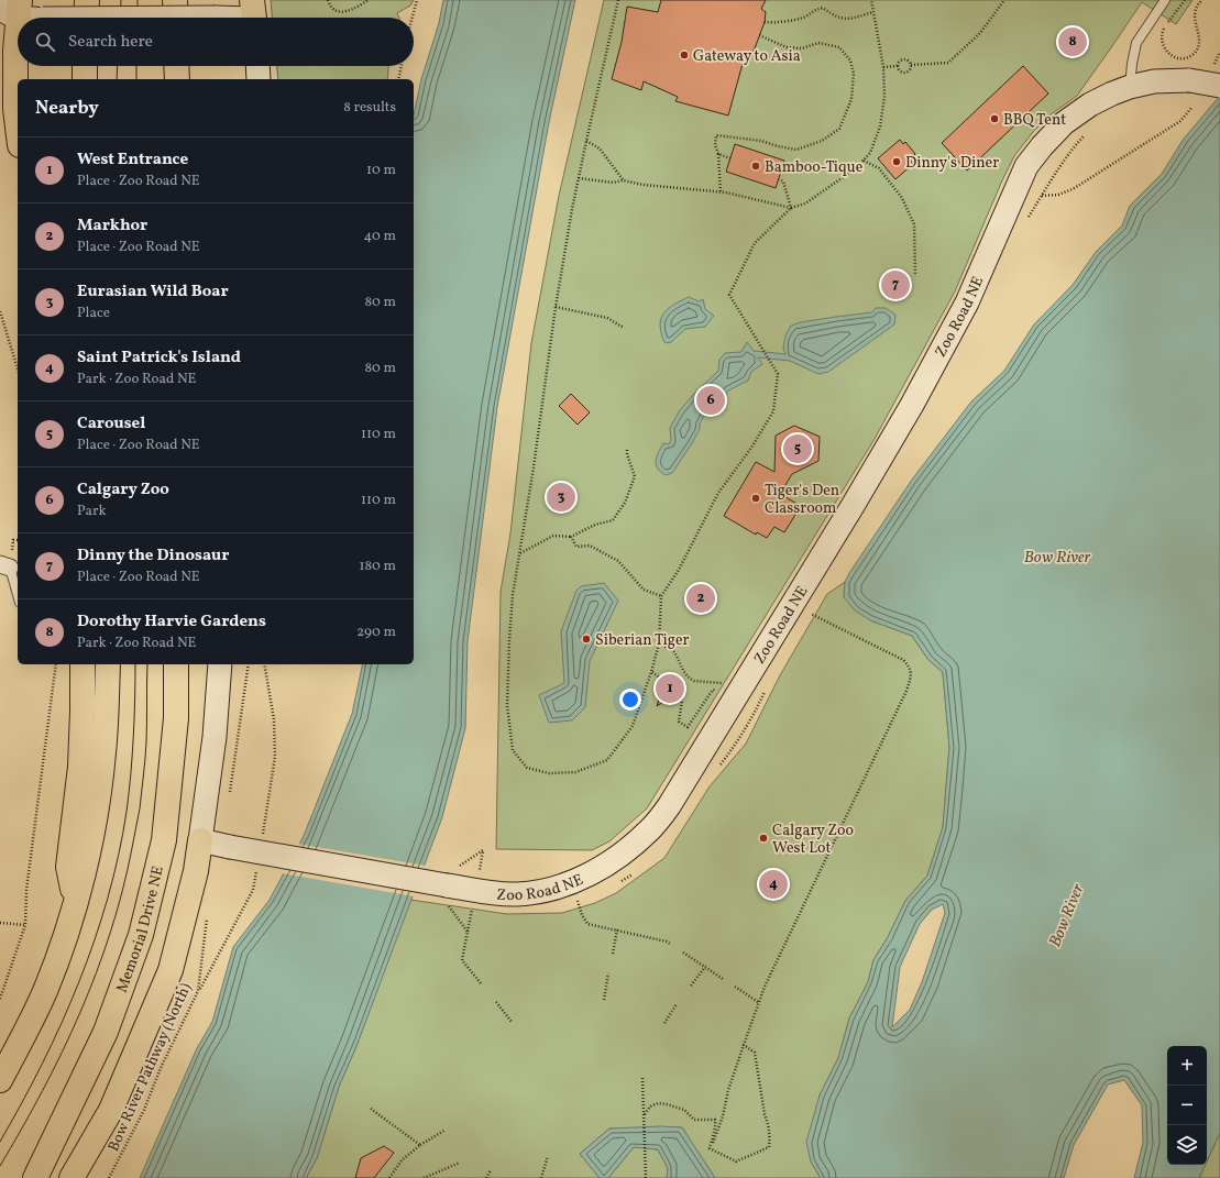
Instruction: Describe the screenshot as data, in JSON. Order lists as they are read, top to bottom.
{
  "streets": {
    "highway": ["Memorial Drive NE"],
    "street": ["Zoo Road NE"],
    "path": ["Bow River Pathway (North)"]
  },
  "water": ["Bow River"],
  "places": [
    "Gateway to Asia",
    "BBQ Tent",
    "Dinny's Diner",
    "Bamboo-Tique",
    "Tiger's Den Classroom",
    "Siberian Tiger",
    "Calgary Zoo West Lot"
  ],
  "page": {
    "search": "Search here",
    "pins": [
      "8",
      "7",
      "6",
      "5",
      "3",
      "2",
      "1",
      "4"
    ],
    "heading": ["Nearby", "8 results"],
    "list": [
      {
        "mark": "1",
        "name": "West Entrance",
        "note": "Place · Zoo Road NE",
        "value": "10 m"
      },
      {
        "mark": "2",
        "name": "Markhor",
        "note": "Place · Zoo Road NE",
        "value": "40 m"
      },
      {
        "mark": "3",
        "name": "Eurasian Wild Boar",
        "note": "Place",
        "value": "80 m"
      },
      {
        "mark": "4",
        "name": "Saint Patrick's Island",
        "note": "Park · Zoo Road NE",
        "value": "80 m"
      },
      {
        "mark": "5",
        "name": "Carousel",
        "note": "Place · Zoo Road NE",
        "value": "110 m"
      },
      {
        "mark": "6",
        "name": "Calgary Zoo",
        "note": "Park",
        "value": "110 m"
      },
      {
        "mark": "7",
        "name": "Dinny the Dinosaur",
        "note": "Place · Zoo Road NE",
        "value": "180 m"
      },
      {
        "mark": "8",
        "name": "Dorothy Harvie Gardens",
        "note": "Park · Zoo Road NE",
        "value": "290 m"
      }
    ],
    "map_buttons": ["+", "−"]
  }
}
